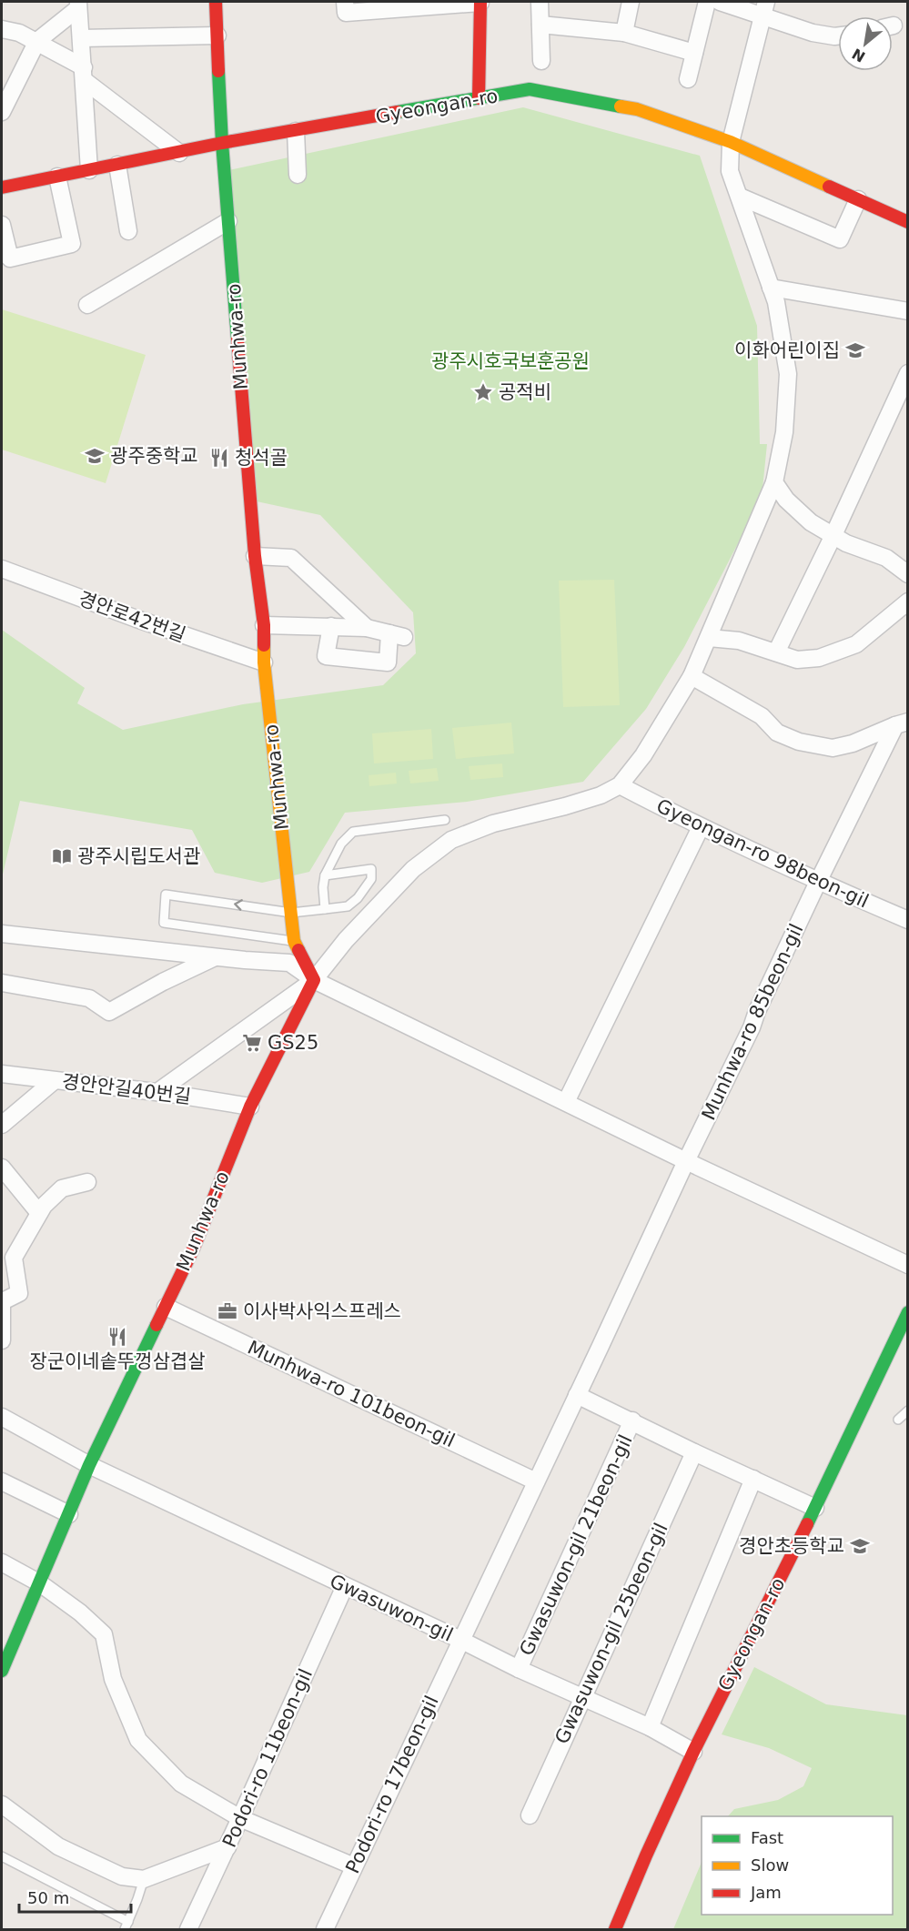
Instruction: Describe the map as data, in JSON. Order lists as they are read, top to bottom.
{
  "streets": {
    "street": [
      "Gyeongan-ro",
      "Munhwa-ro",
      "경안로42번길",
      "Gyeongan-ro 98beon-gil",
      "Munhwa-ro 85beon-gil",
      "경안안길40번길",
      "Munhwa-ro 101beon-gil",
      "Gwasuwon-gil 21beon-gil",
      "Gwasuwon-gil",
      "Gwasuwon-gil 25beon-gil",
      "Podori-ro 11beon-gil",
      "Podori-ro 17beon-gil"
    ]
  },
  "crossings": [
    ["Gyeongan-ro", "Munhwa-ro"],
    ["Gyeongan-ro", "Gwasuwon-gil"],
    ["Munhwa-ro", "경안로42번길"],
    ["Munhwa-ro", "경안안길40번길"],
    ["Munhwa-ro", "Munhwa-ro 101beon-gil"],
    ["Munhwa-ro", "Gwasuwon-gil"],
    ["Gyeongan-ro 98beon-gil", "Munhwa-ro 85beon-gil"],
    ["Munhwa-ro 85beon-gil", "Podori-ro 17beon-gil"],
    ["Munhwa-ro 101beon-gil", "Podori-ro 17beon-gil"],
    ["Gwasuwon-gil 21beon-gil", "Gwasuwon-gil"],
    ["Gwasuwon-gil", "Gwasuwon-gil 25beon-gil"],
    ["Gwasuwon-gil", "Podori-ro 11beon-gil"],
    ["Gwasuwon-gil", "Podori-ro 17beon-gil"]
  ],
  "parks": ["광주시호국보훈공원"],
  "places": {
    "school or university": ["이화어린이집", "광주중학교", "경안초등학교"],
    "place": ["공적비"],
    "restaurant": ["청석골", "장군이네솥뚜껑삼겹살"],
    "library": ["광주시립도서관"],
    "supermarket": ["GS25"],
    "office": ["이사박사익스프레스"]
  },
  "legend": ["Fast", "Slow", "Jam"],
  "scale_bar": "50 m",
  "north": "bottom left"
}
